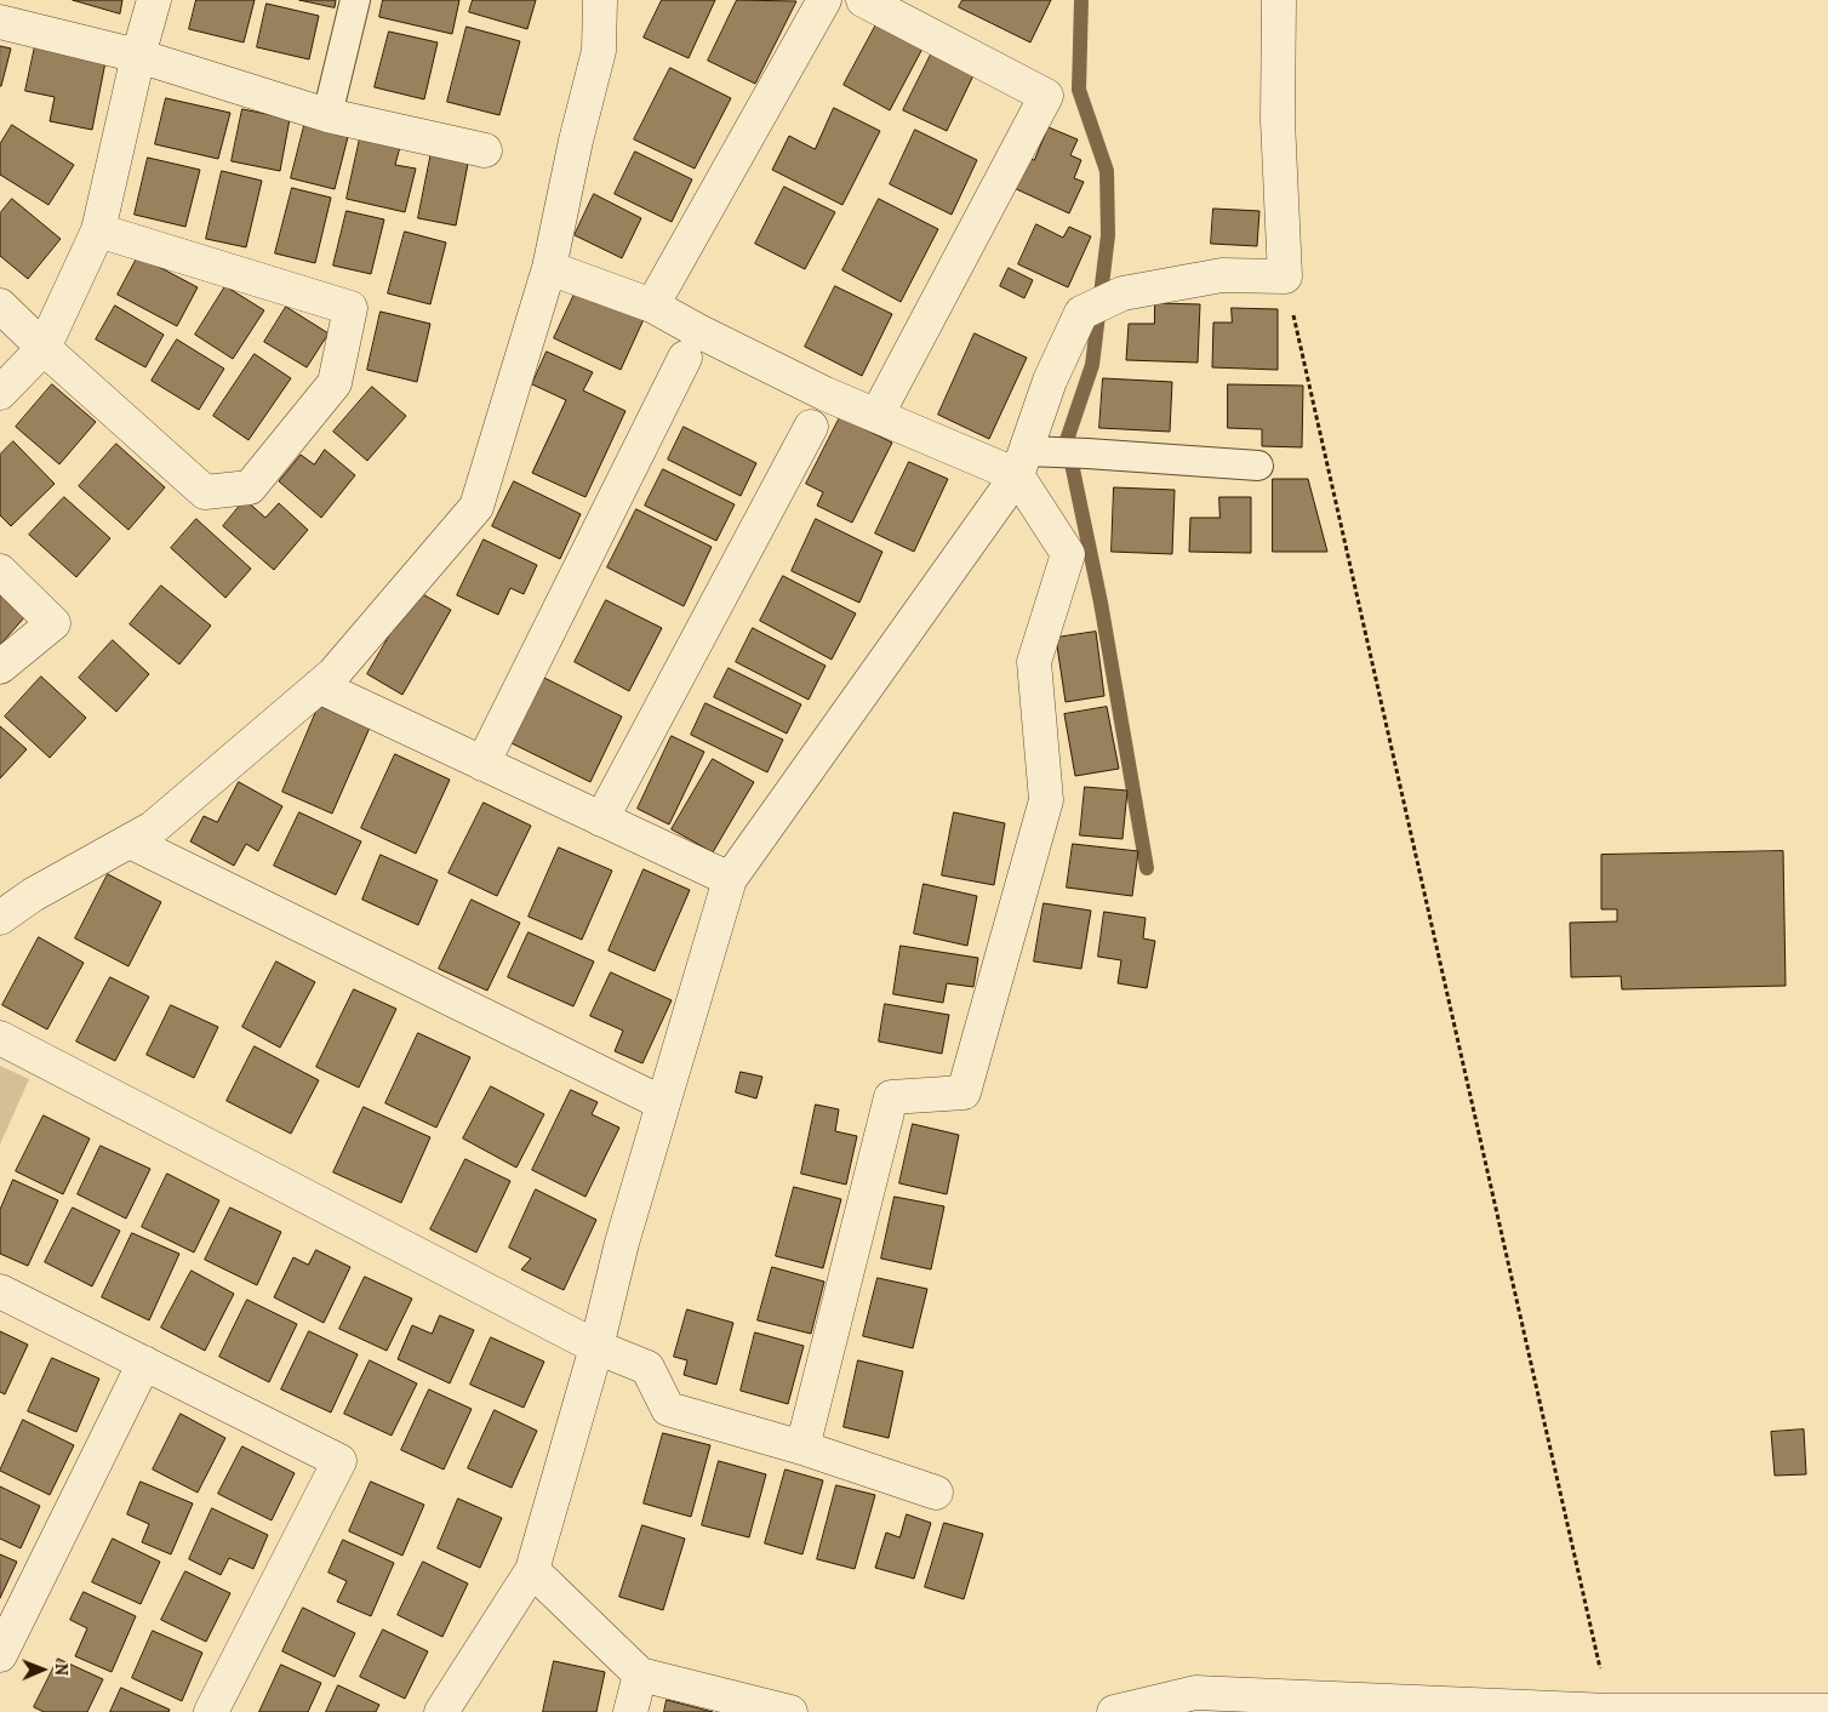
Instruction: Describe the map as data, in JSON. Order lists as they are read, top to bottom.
{
  "north": "right"
}
